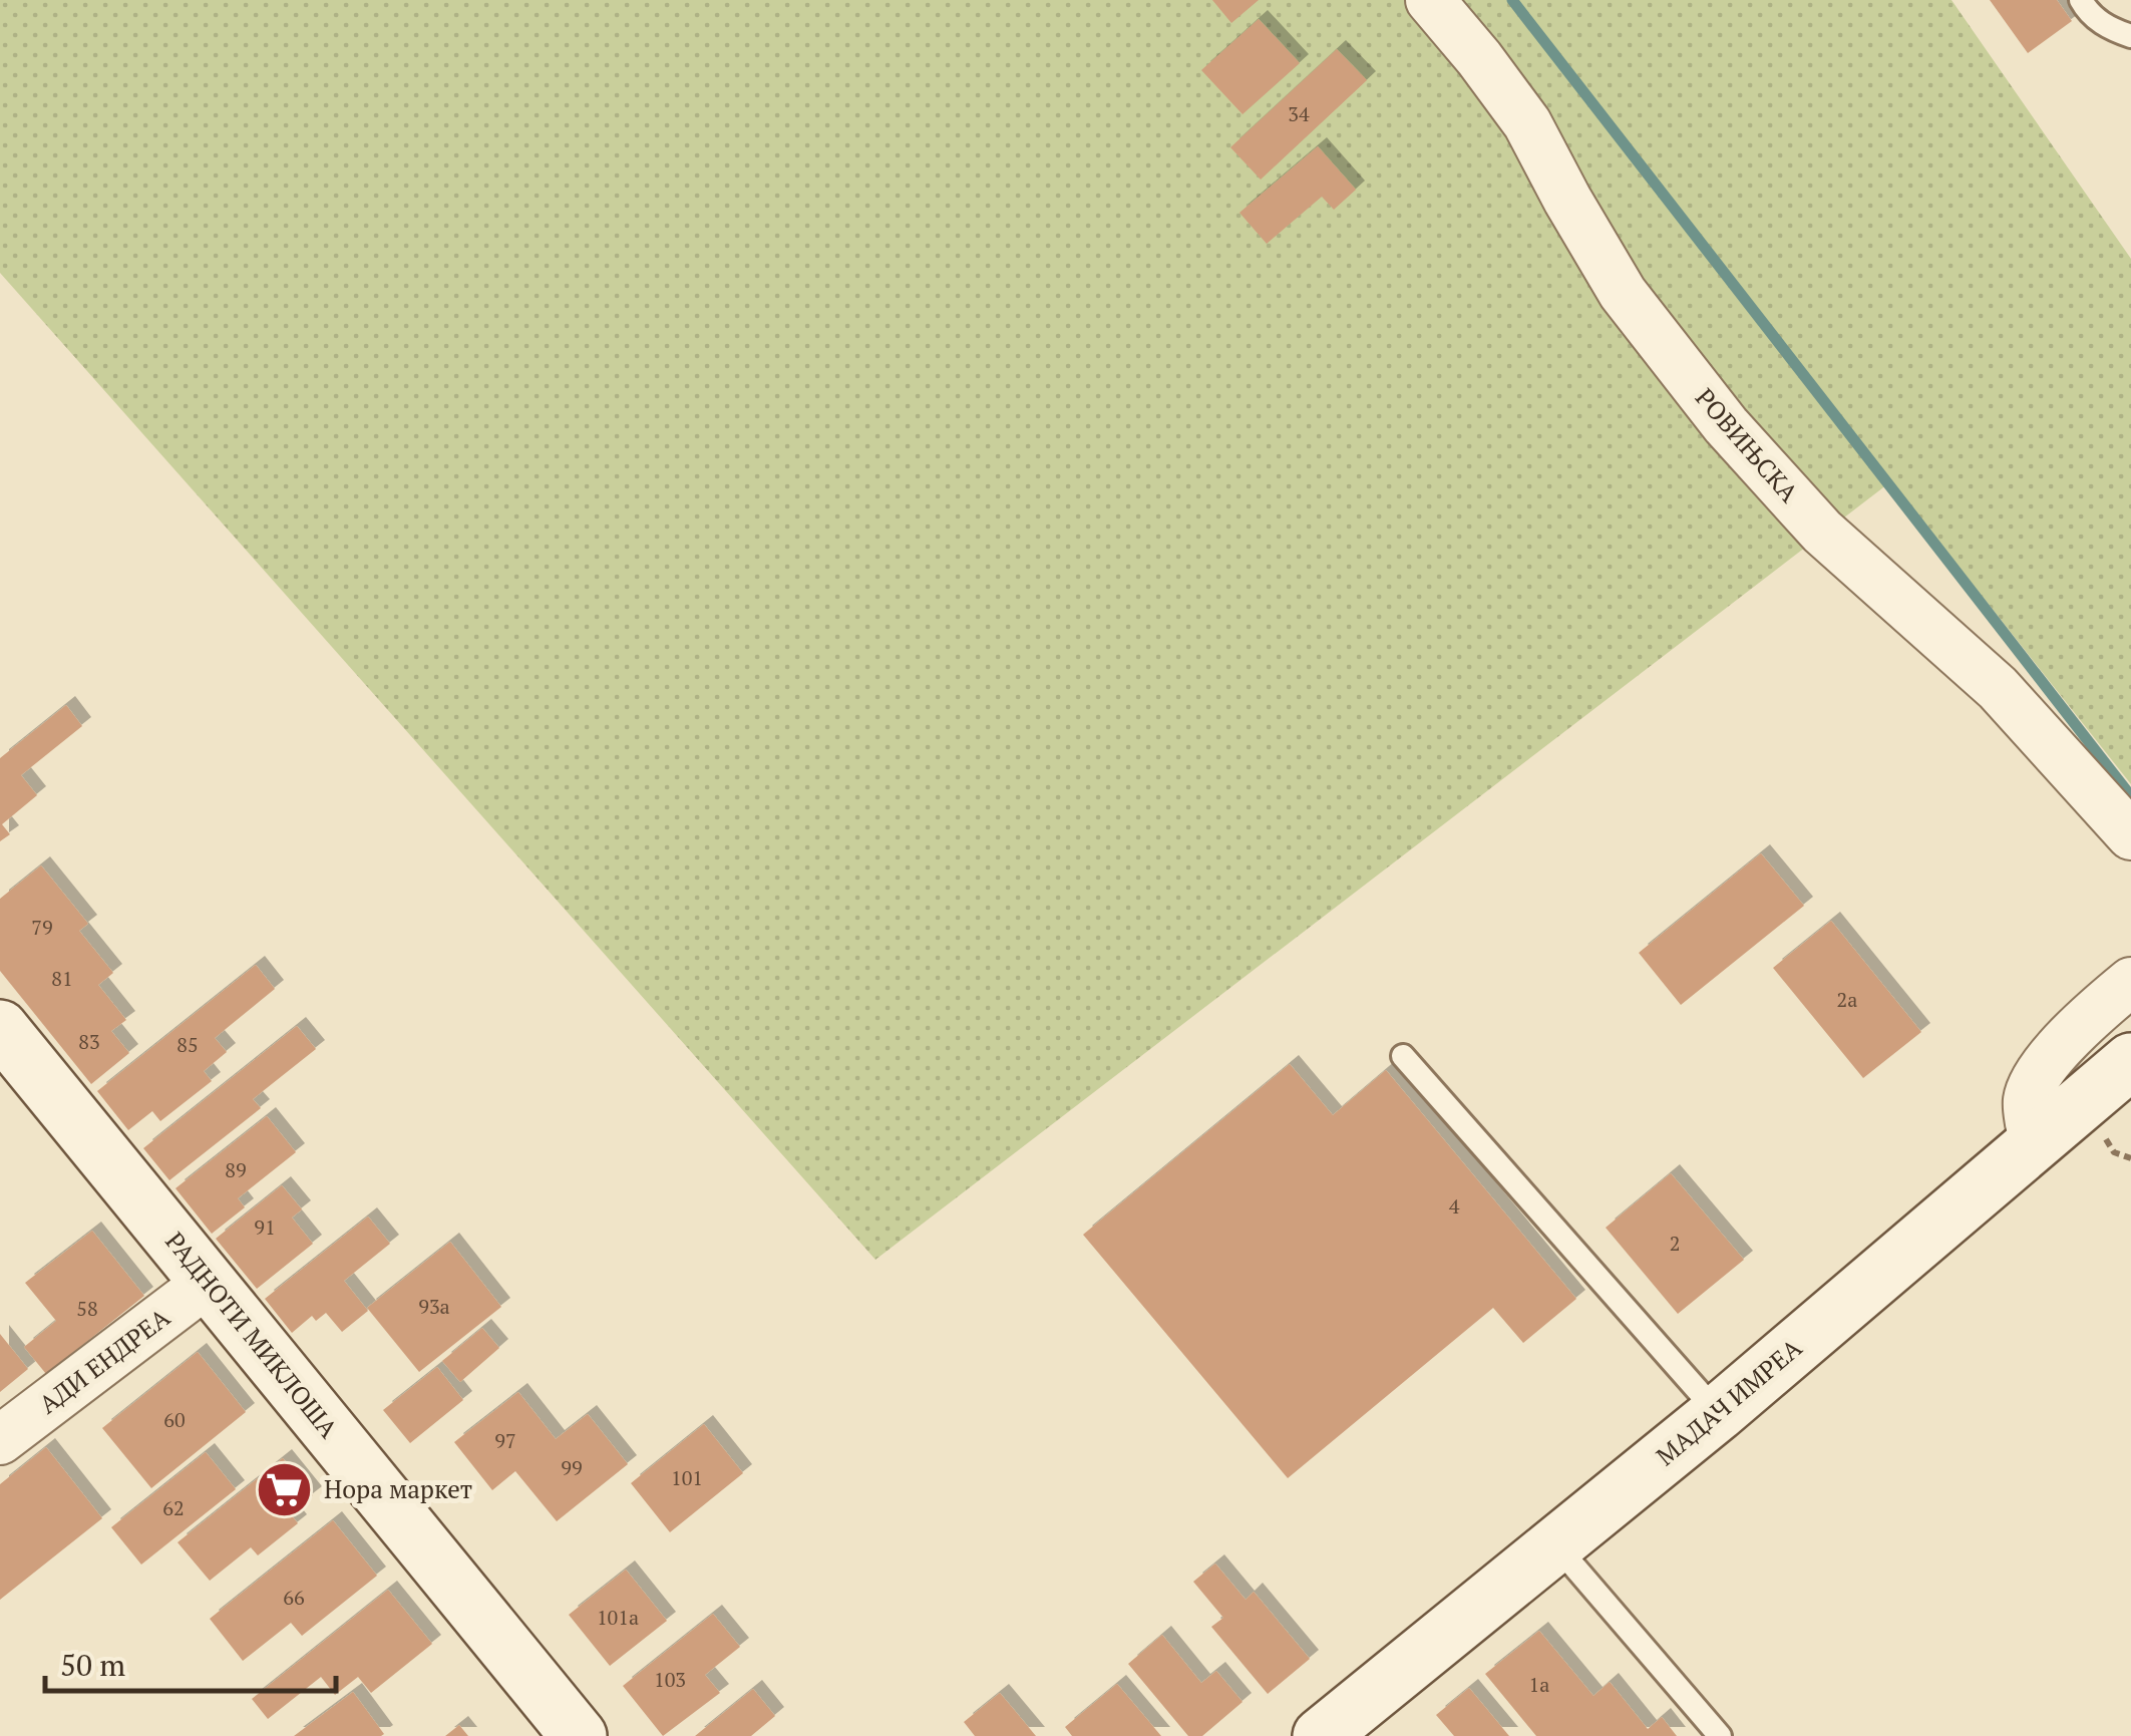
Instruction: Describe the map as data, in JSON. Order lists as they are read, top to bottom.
{
  "streets": {
    "street": [
      "РОВИЊСКА",
      "РАДНОТИ МИКЛОША",
      "АДИ ЕНДРЕА",
      "МАДАЧ ИМРЕА"
    ]
  },
  "crossings": [
    ["РАДНОТИ МИКЛОША", "АДИ ЕНДРЕА"]
  ],
  "places": {
    "supermarket": ["Нора маркет"]
  },
  "house_numbers": [
    "34",
    "79",
    "81",
    "2a",
    "83",
    "85",
    "89",
    "4",
    "91",
    "2",
    "93a",
    "58",
    "60",
    "97",
    "99",
    "101",
    "62",
    "66",
    "101a",
    "103",
    "1a"
  ],
  "scale_bar": "50 m"
}
